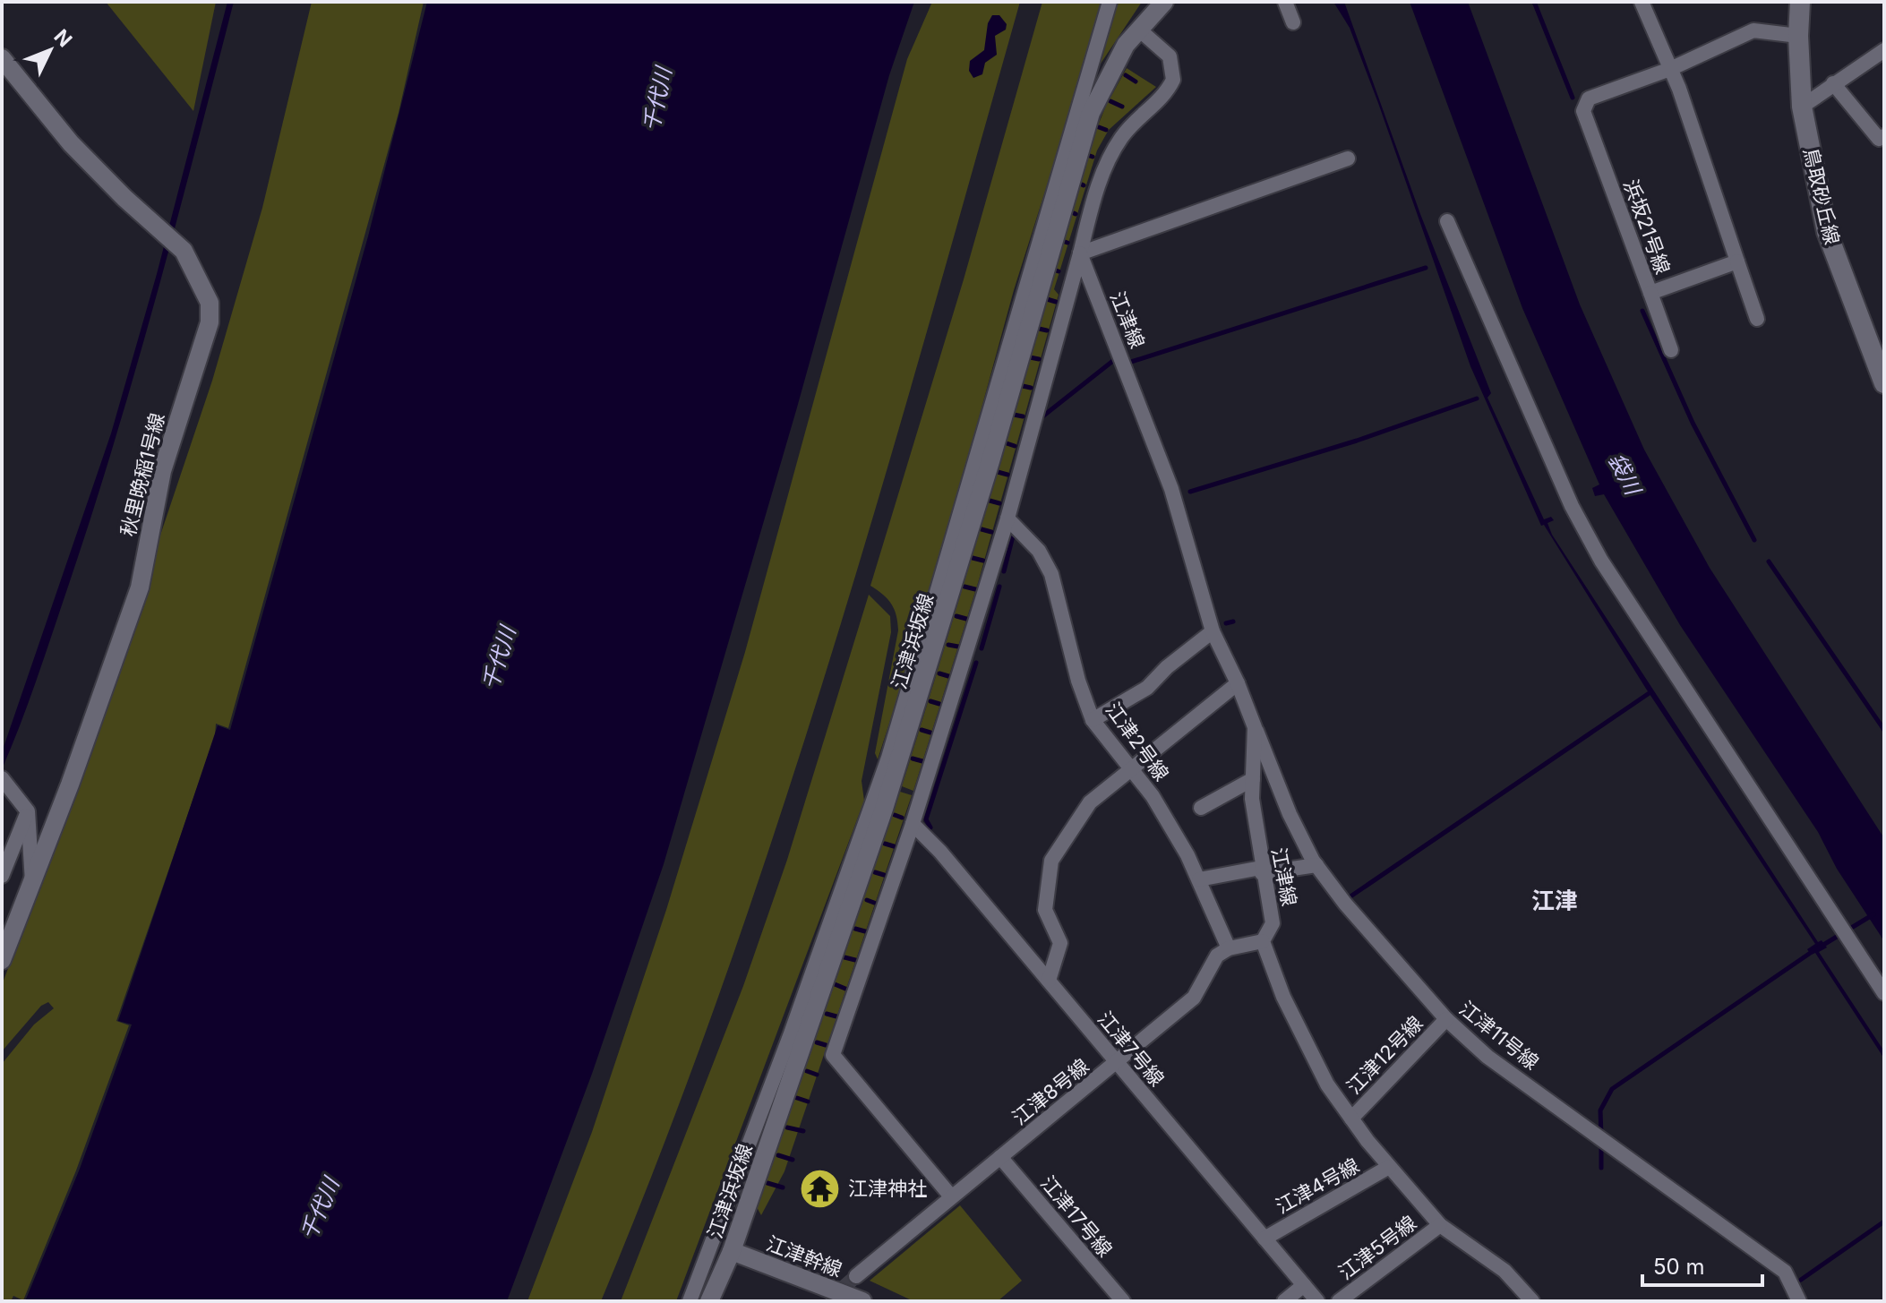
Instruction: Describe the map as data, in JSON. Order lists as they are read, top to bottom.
{
  "streets": {
    "main road": ["鳥取砂丘線"],
    "street": [
      "浜坂21号線",
      "江津線",
      "秋里晩稲1号線",
      "江津浜坂線",
      "江津2号線",
      "江津11号線",
      "江津7号線",
      "江津12号線",
      "江津8号線",
      "江津4号線",
      "江津17号線",
      "江津5号線",
      "江津幹線"
    ]
  },
  "crossings": [
    ["鳥取砂丘線", "浜坂21号線"],
    ["江津線", "江津11号線"],
    ["江津浜坂線", "江津幹線"],
    ["江津2号線", "江津8号線"],
    ["江津11号線", "江津12号線"],
    ["江津7号線", "江津8号線"],
    ["江津7号線", "江津4号線"],
    ["江津8号線", "江津17号線"]
  ],
  "districts": ["江津"],
  "water": ["千代川", "袋川"],
  "places": {
    "temple": ["江津神社"]
  },
  "scale_bar": "50 m",
  "north": "top right"
}
